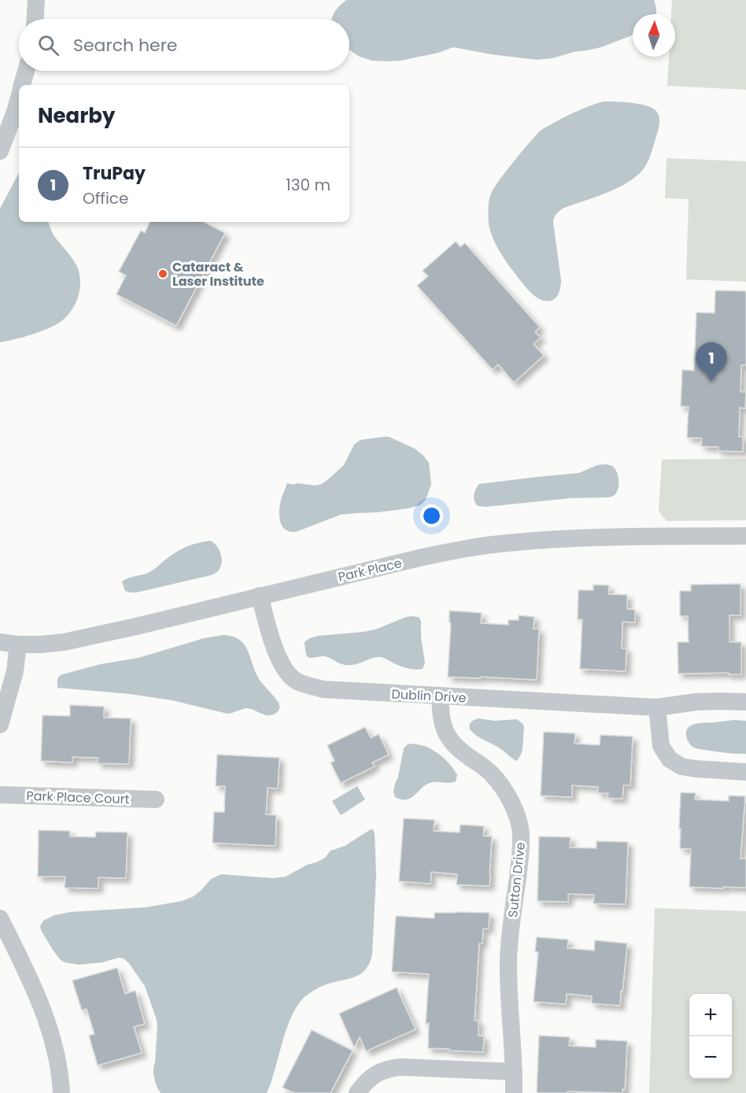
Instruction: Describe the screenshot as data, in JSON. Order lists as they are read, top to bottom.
{
  "streets": {
    "street": [
      "Park Place",
      "Dublin Drive",
      "Park Place Court",
      "Sutton Drive"
    ]
  },
  "crossings": [
    ["Park Place", "Dublin Drive"],
    ["Dublin Drive", "Sutton Drive"]
  ],
  "places": ["Cataract & Laser Institute"],
  "north": "top",
  "page": {
    "search": "Search here",
    "heading": "Nearby",
    "list": [
      {
        "mark": "1",
        "name": "TruPay",
        "note": "Office",
        "value": "130 m"
      }
    ],
    "pins": "1",
    "map_buttons": ["+", "−"]
  }
}
